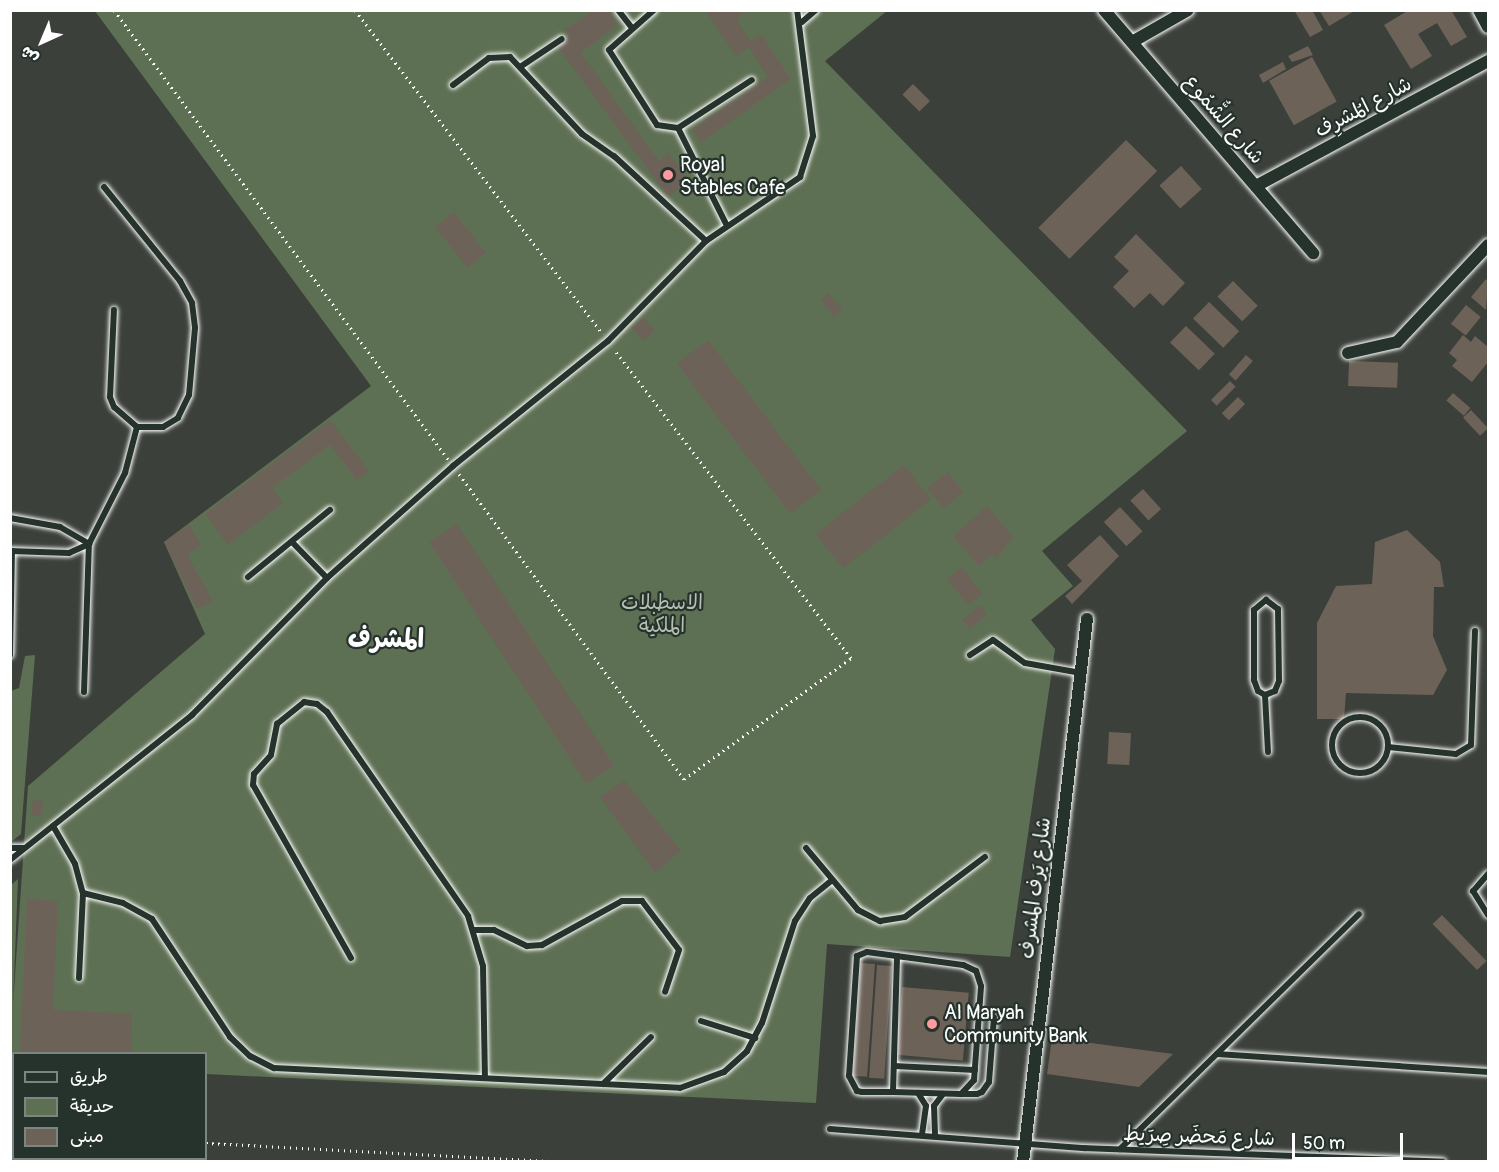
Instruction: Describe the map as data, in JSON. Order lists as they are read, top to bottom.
{
  "streets": {
    "street": ["شارع المُشرِف", "شارع الشُّمُوع", "شارع يَرف المشرف"],
    "lane": ["شارع مَحضَر صِرَيط"]
  },
  "crossings": [
    ["شارع المُشرِف", "شارع الشُّمُوع"],
    ["شارع يَرف المشرف", "شارع مَحضَر صِرَيط"]
  ],
  "districts": ["المشرف"],
  "parks": ["الاسطبلات الملكية"],
  "places": ["Royal Stables Cafe", "Al Maryah Community Bank"],
  "legend": ["طريق", "حديقة", "مبنى"],
  "scale_bar": "50 m",
  "north": "bottom left"
}
